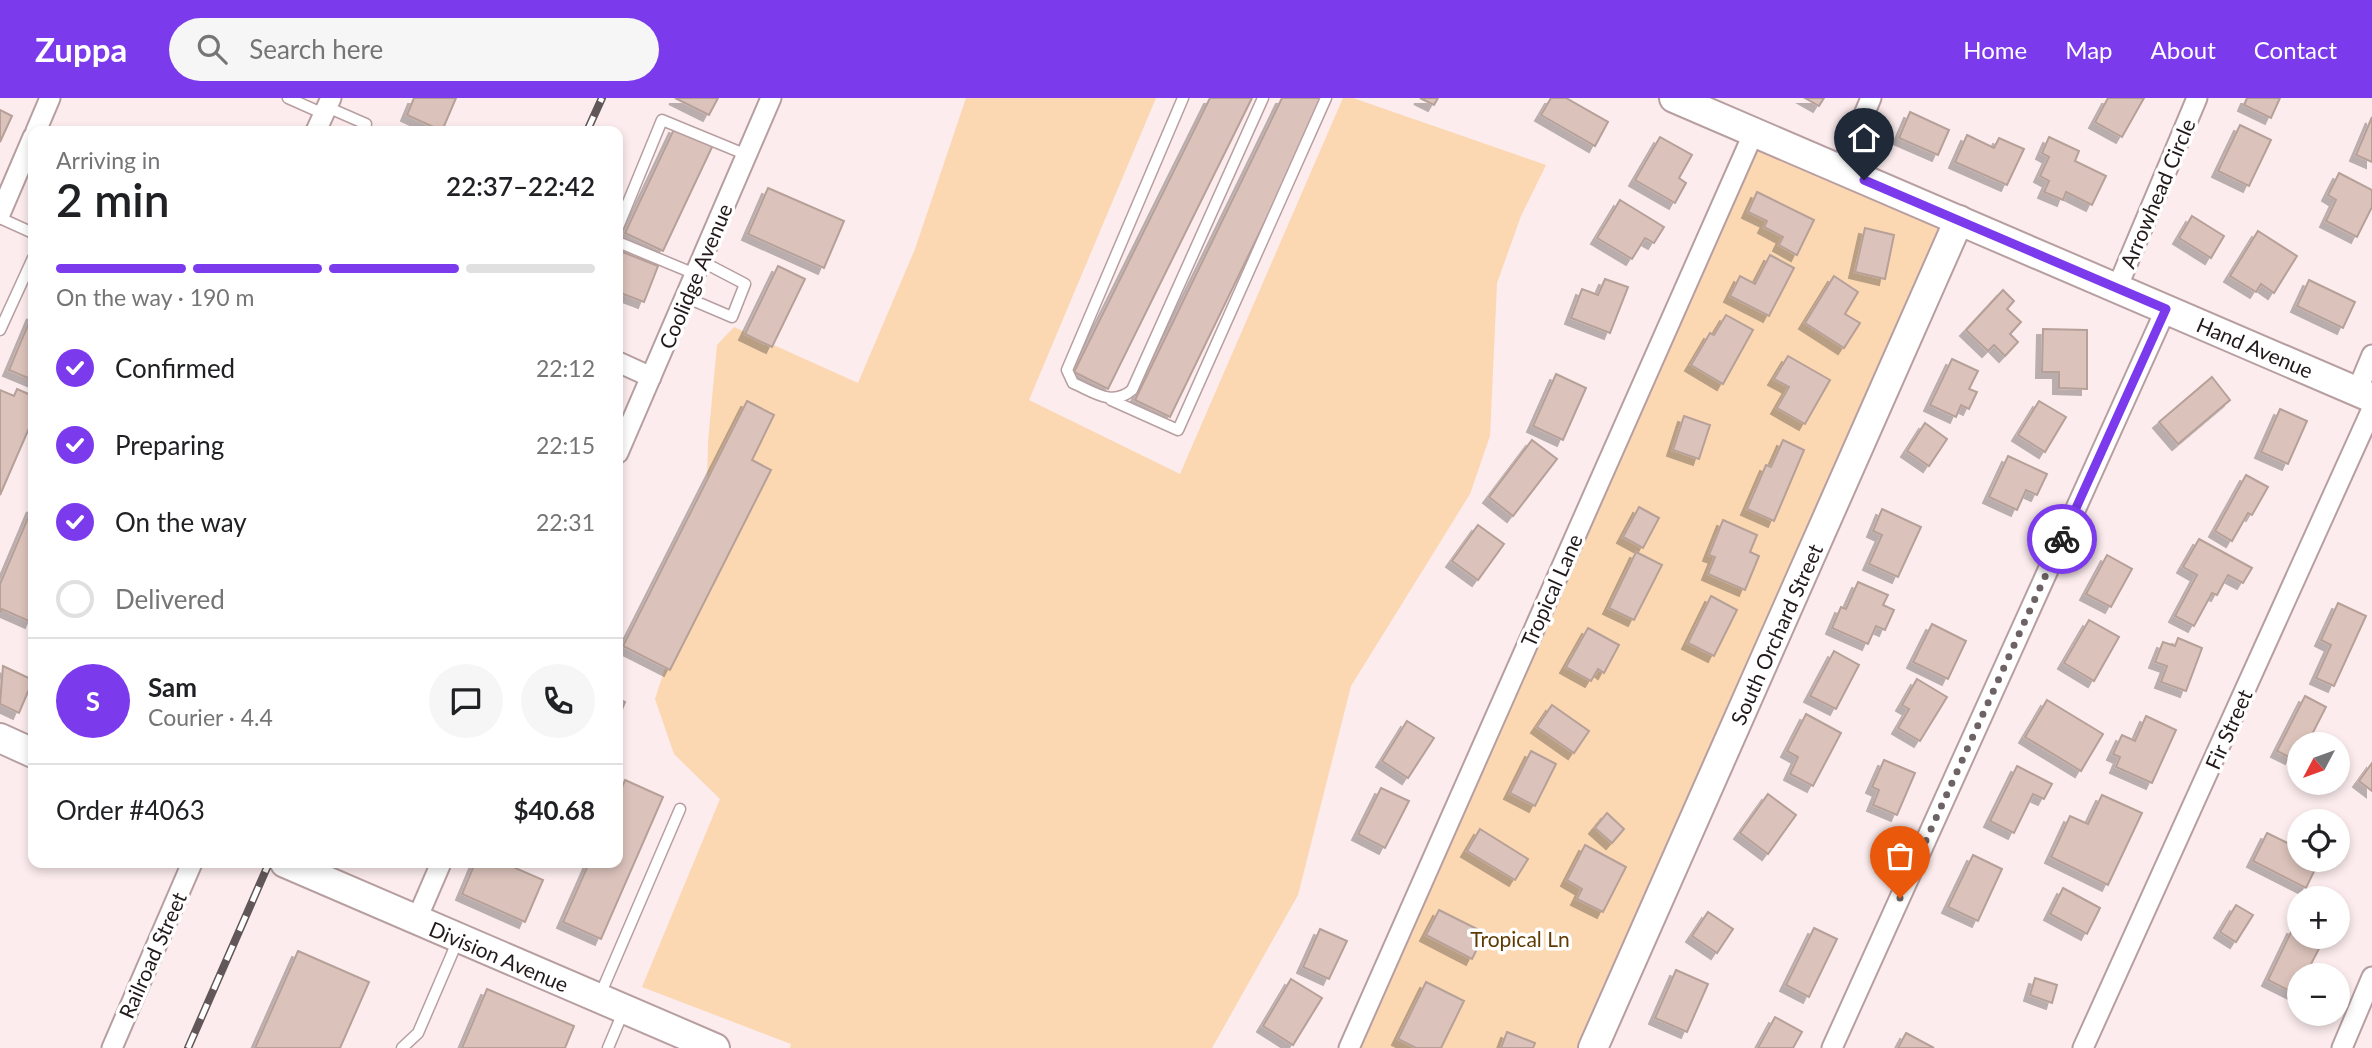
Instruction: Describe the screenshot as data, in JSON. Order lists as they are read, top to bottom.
{
  "streets": {
    "street": [
      "Arrowhead Circle",
      "Coolidge Avenue",
      "Hand Avenue",
      "Tropical Lane",
      "South Orchard Street",
      "Fir Street",
      "Railroad Street",
      "Division Avenue"
    ]
  },
  "crossings": [
    ["Arrowhead Circle", "Hand Avenue"],
    ["Hand Avenue", "Tropical Lane"],
    ["Hand Avenue", "South Orchard Street"],
    ["Hand Avenue", "Fir Street"]
  ],
  "parks": ["Tropical Ln"],
  "north": "bottom left",
  "page": {
    "header": "Zuppa",
    "search": "Search here",
    "nav": [
      "Home",
      "Map",
      "About",
      "Contact"
    ],
    "heading": ["2 min", "Arriving in", "22:37–22:42"],
    "panel": [
      "Sam",
      "Courier · 4.4",
      "Order #4063",
      "$40.68"
    ],
    "bar": "On the way · 190 m",
    "list": [
      ["Confirmed", "22:12"],
      ["Preparing", "22:15"],
      ["On the way", "22:31"],
      "Delivered"
    ],
    "round": "S",
    "map_buttons": ["+", "−"]
  }
}
